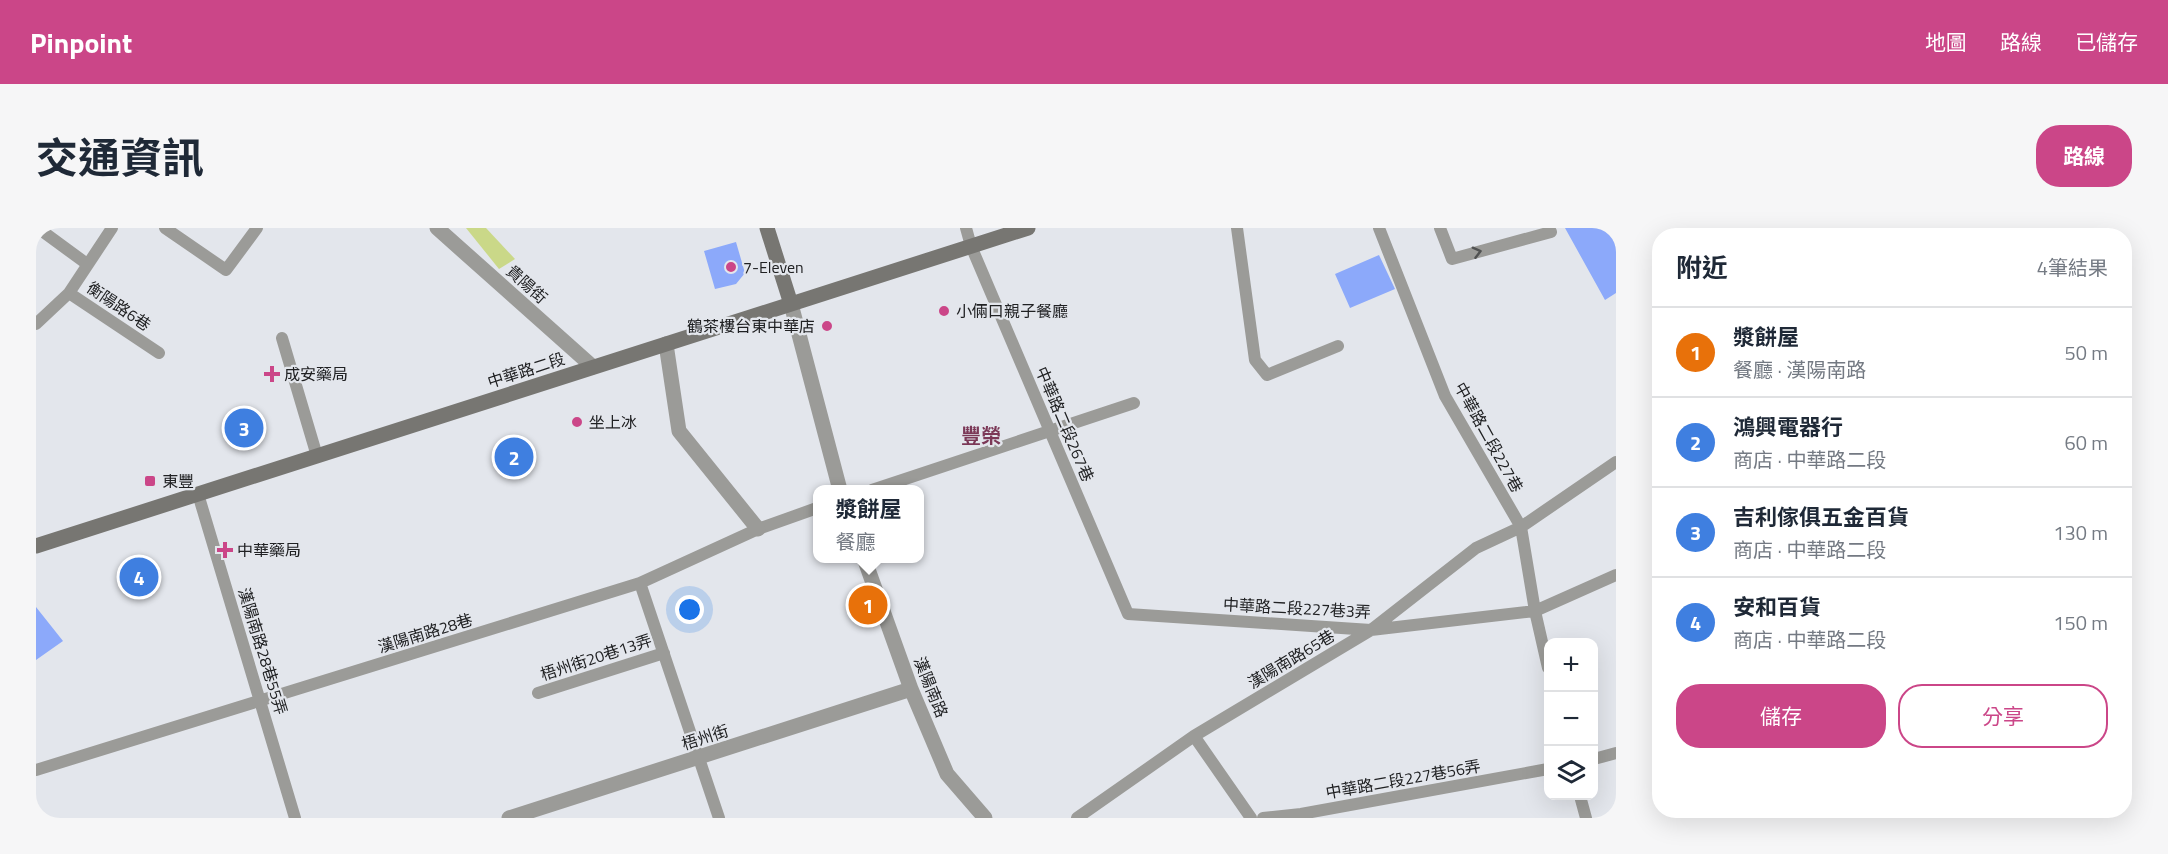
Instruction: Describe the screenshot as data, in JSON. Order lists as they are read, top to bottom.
{
  "streets": {
    "street": [
      "貴陽街",
      "中華路二段",
      "漢陽南路",
      "梧州街"
    ],
    "lane": [
      "衡陽路6巷",
      "中華路二段267巷",
      "中華路二段227巷",
      "中華路二段227巷3弄",
      "漢陽南路28巷",
      "漢陽南路28巷55弄",
      "梧州街20巷13弄",
      "漢陽南路65巷",
      "中華路二段227巷56弄"
    ]
  },
  "crossings": [
    ["貴陽街", "中華路二段"],
    ["中華路二段", "中華路二段267巷"],
    ["中華路二段", "漢陽南路28巷55弄"],
    ["中華路二段267巷", "中華路二段227巷3弄"],
    ["中華路二段227巷", "中華路二段227巷3弄"],
    ["中華路二段227巷", "漢陽南路65巷"],
    ["中華路二段227巷3弄", "漢陽南路65巷"],
    ["漢陽南路28巷", "漢陽南路28巷55弄"],
    ["漢陽南路", "梧州街"]
  ],
  "districts": ["豐榮"],
  "places": {
    "other": [
      "7-Eleven",
      "小倆口親子餐廳",
      "鶴茶樓台東中華店",
      "坐上冰"
    ],
    "health": ["成安藥局", "中華藥局"],
    "transit": ["東豐"]
  },
  "page": {
    "header": "Pinpoint",
    "nav": ["地圖", "路線", "已儲存"],
    "title": "交通資訊",
    "buttons": [
      "路線",
      ["儲存", "分享"]
    ],
    "heading": ["附近", "4筆結果"],
    "list": [
      {
        "mark": "1",
        "name": "漿餅屋",
        "note": "餐廳 · 漢陽南路",
        "value": "50 m"
      },
      {
        "mark": "2",
        "name": "鴻興電器行",
        "note": "商店 · 中華路二段",
        "value": "60 m"
      },
      {
        "mark": "3",
        "name": "吉利傢俱五金百貨",
        "note": "商店 · 中華路二段",
        "value": "130 m"
      },
      {
        "mark": "4",
        "name": "安和百貨",
        "note": "商店 · 中華路二段",
        "value": "150 m"
      }
    ],
    "pins": [
      "3",
      "2",
      "4",
      "1"
    ],
    "popup": ["漿餅屋", "餐廳"],
    "map_buttons": ["+", "−"]
  }
}
